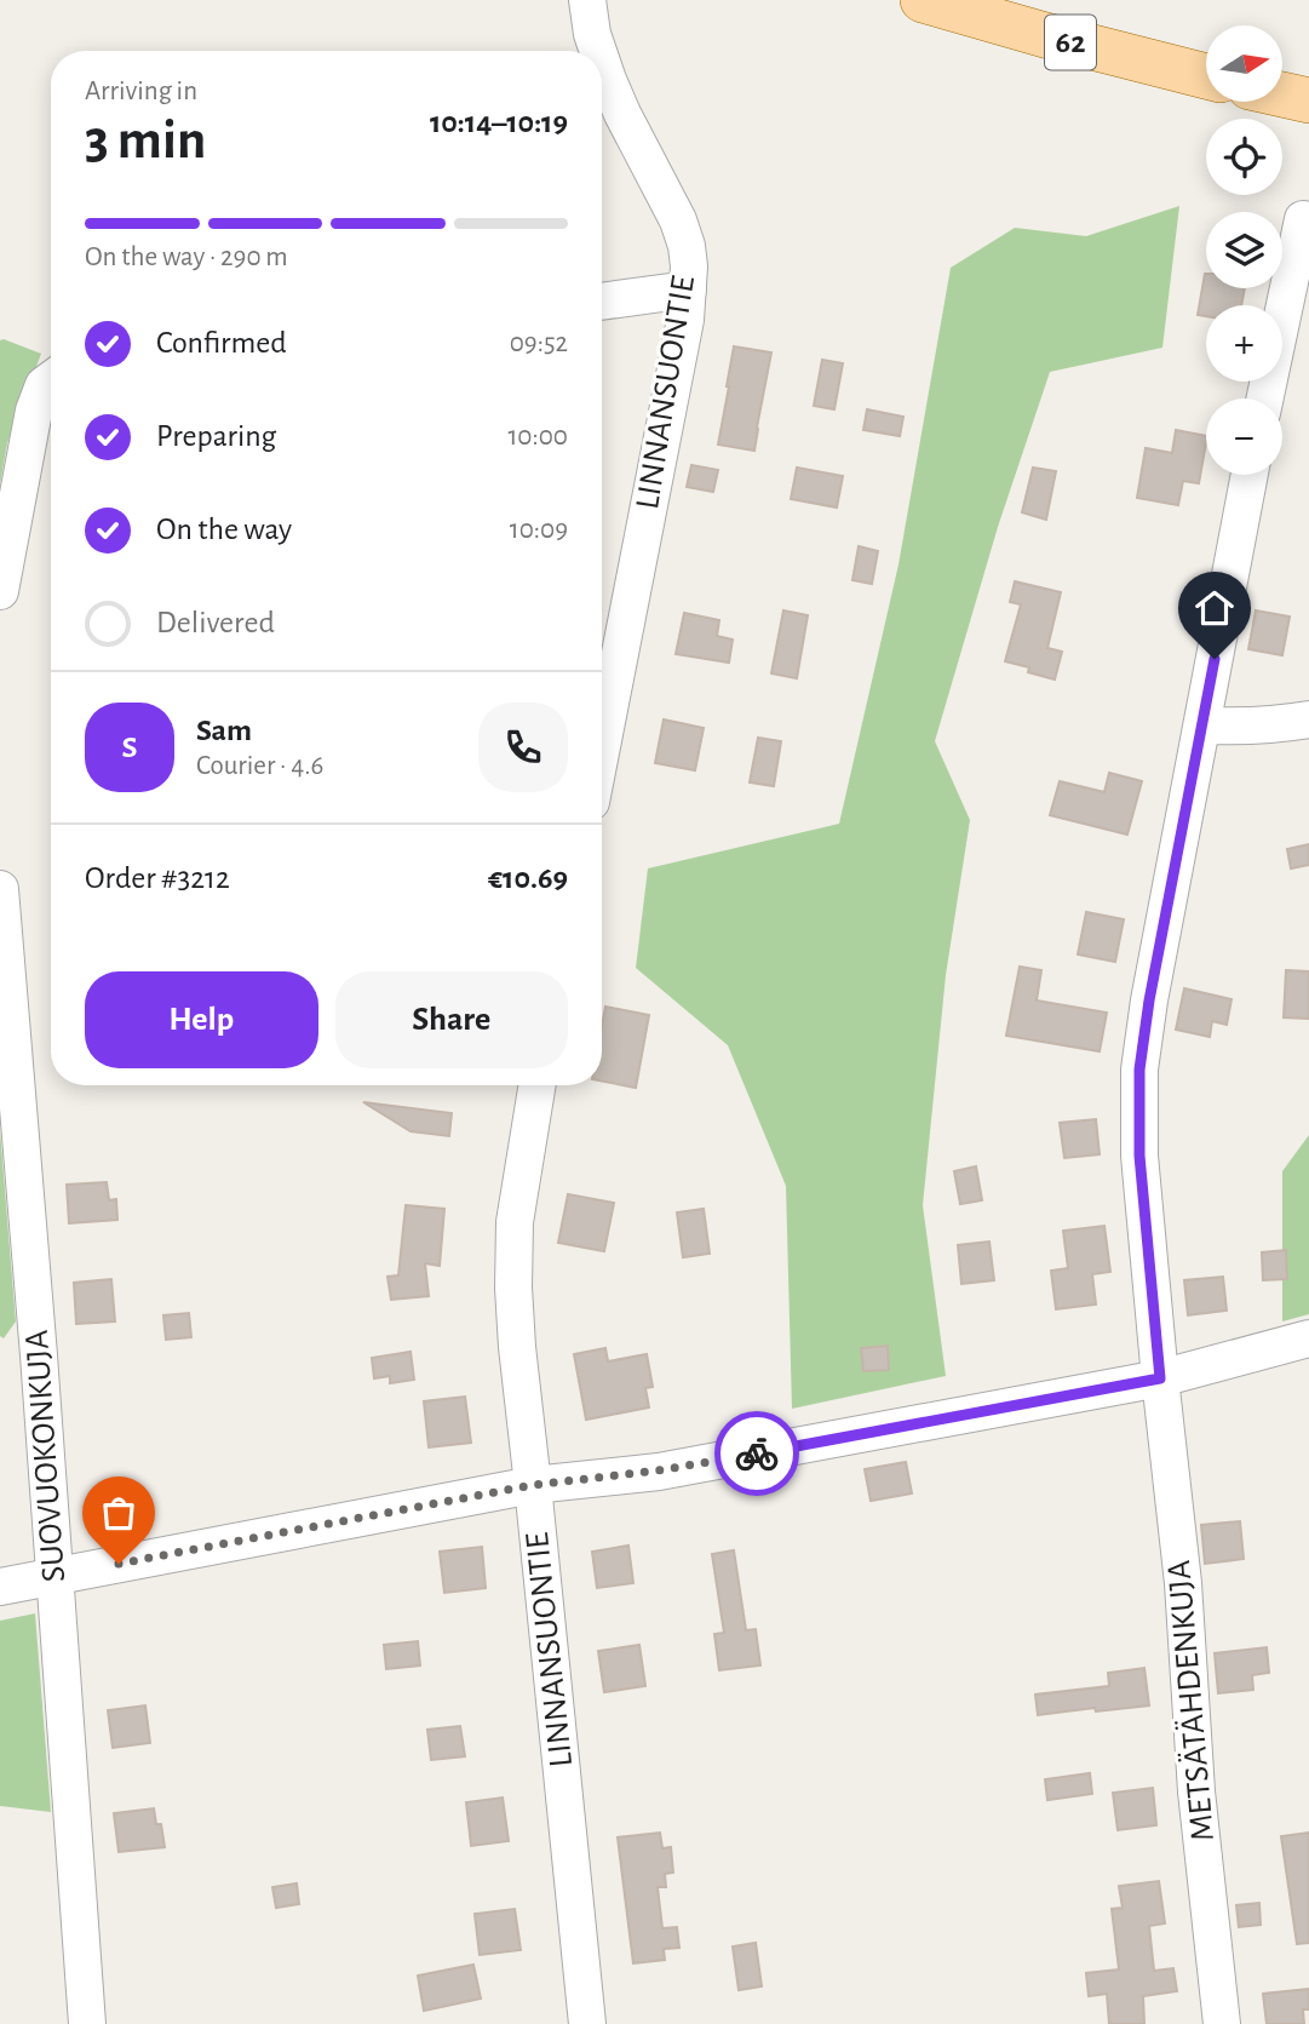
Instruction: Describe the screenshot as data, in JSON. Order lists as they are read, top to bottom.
{
  "streets": {
    "main road": ["62"],
    "street": ["LINNANSUONTIE", "SUOVUOKONKUJA", "METSÄTÄHDENKUJA"]
  },
  "north": "right",
  "page": {
    "map_buttons": ["+", "−"],
    "heading": ["3 min", "Arriving in", "10:14–10:19"],
    "panel": [
      "Sam",
      "Courier · 4.6",
      "Order #3212",
      "€10.69"
    ],
    "bar": "On the way · 290 m",
    "list": [
      ["Confirmed", "09:52"],
      ["Preparing", "10:00"],
      ["On the way", "10:09"],
      "Delivered"
    ],
    "round": "S",
    "buttons": ["Help", "Share"]
  }
}
